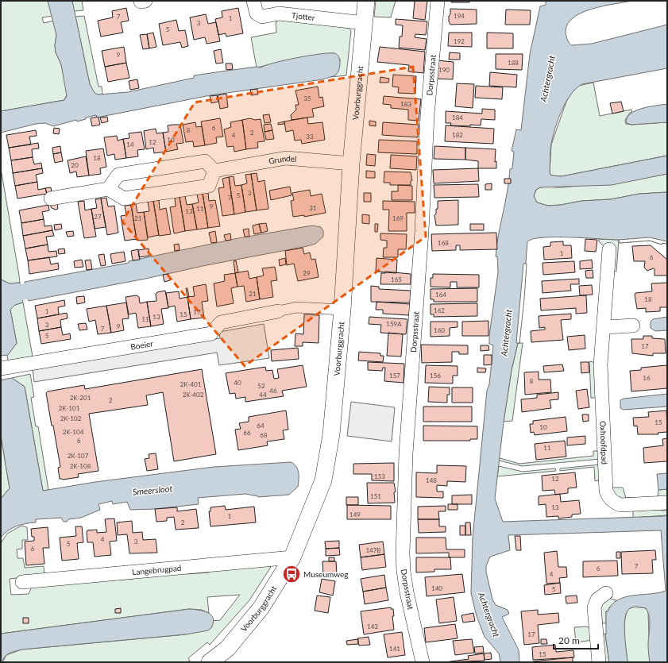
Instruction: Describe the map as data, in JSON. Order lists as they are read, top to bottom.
{
  "streets": {
    "street": [
      "Tjotter",
      "Dorpsstraat",
      "Voorburggracht",
      "Grundel",
      "Boeier",
      "Oxhoofdpad",
      "Langebrugpad"
    ]
  },
  "crossings": [
    ["Tjotter", "Voorburggracht"],
    ["Voorburggracht", "Grundel"],
    ["Voorburggracht", "Langebrugpad"]
  ],
  "water": ["Achtergracht", "Smeersloot"],
  "places": {
    "bus stop": ["Museumweg"]
  },
  "house_numbers": [
    "194",
    "7",
    "1",
    "3",
    "5",
    "192",
    "9",
    "188",
    "190",
    "35",
    "183",
    "184",
    "6",
    "8",
    "2",
    "4",
    "182",
    "33",
    "10",
    "12",
    "14",
    "18",
    "20",
    "3",
    "5",
    "7",
    "9",
    "31",
    "11",
    "13",
    "27",
    "21",
    "169",
    "168",
    "1",
    "6",
    "29",
    "165",
    "21",
    "164",
    "18",
    "162",
    "1",
    "17",
    "15",
    "13",
    "11",
    "159A",
    "3",
    "9",
    "7",
    "160",
    "5",
    "17",
    "157",
    "156",
    "16",
    "8",
    "40",
    "2K-401",
    "52",
    "46",
    "2K-402",
    "44",
    "2K-201",
    "2",
    "2K-101",
    "2K-102",
    "15",
    "64",
    "10",
    "2K-104",
    "66",
    "68",
    "6",
    "11",
    "2K-107",
    "2K-108",
    "153",
    "12",
    "148",
    "151",
    "13",
    "149",
    "1",
    "2",
    "4",
    "3",
    "5",
    "6",
    "147B",
    "7",
    "6",
    "4",
    "140",
    "5",
    "143",
    "17",
    "141",
    "15"
  ],
  "scale_bar": "20 m"
}
